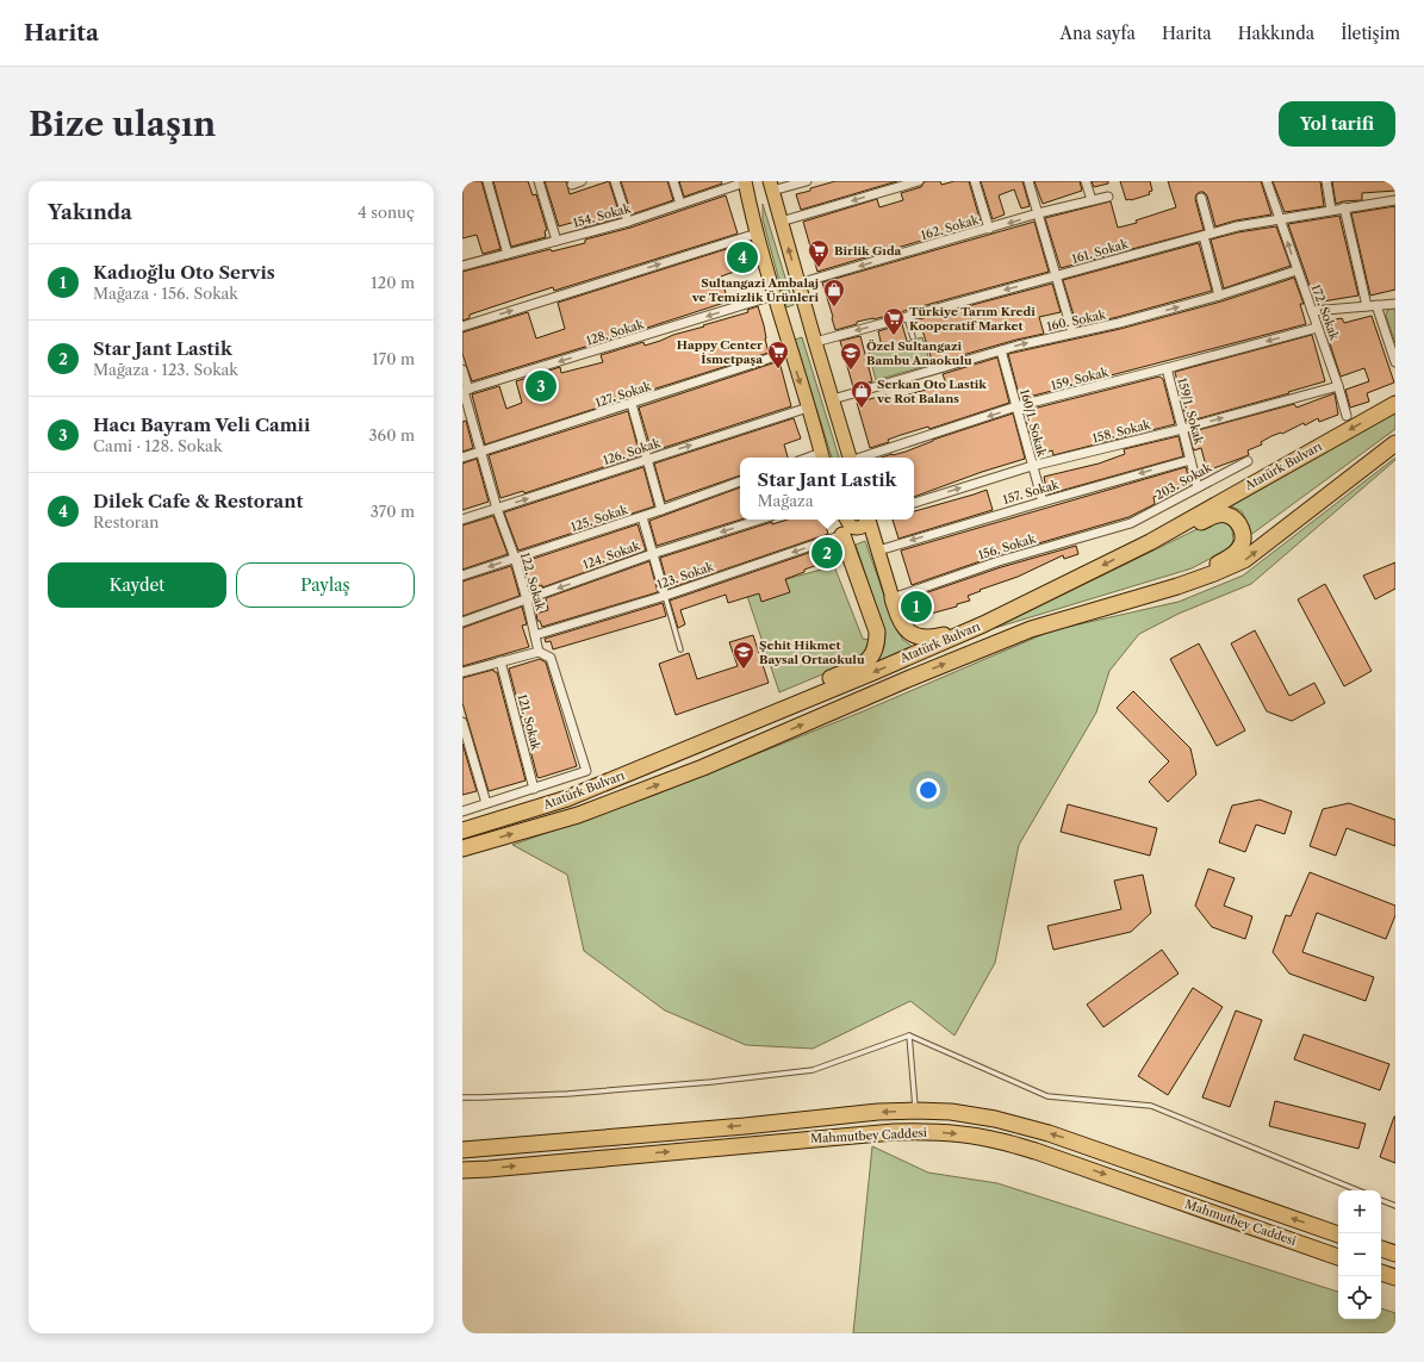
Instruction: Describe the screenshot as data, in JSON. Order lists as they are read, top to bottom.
{
  "streets": {
    "highway": ["Atatürk Bulvarı", "Mahmutbey Caddesi"],
    "street": [
      "154. Sokak",
      "162. Sokak",
      "161. Sokak",
      "172. Sokak",
      "160. Sokak",
      "128. Sokak",
      "159. Sokak",
      "127. Sokak",
      "159/1. Sokak",
      "160/1. Sokak",
      "158. Sokak",
      "126. Sokak",
      "203. Sokak",
      "157. Sokak",
      "125. Sokak",
      "156. Sokak",
      "124. Sokak",
      "123. Sokak",
      "122. Sokak",
      "121. Sokak"
    ]
  },
  "crossings": [
    ["161. Sokak", "172. Sokak"],
    ["172. Sokak", "160. Sokak"],
    ["172. Sokak", "159. Sokak"],
    ["172. Sokak", "158. Sokak"],
    ["160. Sokak", "160/1. Sokak"],
    ["128. Sokak", "122. Sokak"],
    ["159. Sokak", "159/1. Sokak"],
    ["159. Sokak", "160/1. Sokak"],
    ["127. Sokak", "122. Sokak"],
    ["159/1. Sokak", "158. Sokak"],
    ["159/1. Sokak", "203. Sokak"],
    ["159/1. Sokak", "157. Sokak"],
    ["160/1. Sokak", "158. Sokak"],
    ["160/1. Sokak", "157. Sokak"],
    ["126. Sokak", "122. Sokak"],
    ["203. Sokak", "156. Sokak"],
    ["125. Sokak", "122. Sokak"],
    ["124. Sokak", "122. Sokak"],
    ["123. Sokak", "122. Sokak"]
  ],
  "one_way": [
    "161. Sokak",
    "160. Sokak",
    "159. Sokak",
    "158. Sokak",
    "126. Sokak",
    "157. Sokak",
    "124. Sokak",
    "123. Sokak"
  ],
  "places": {
    "supermarket": ["Birlik Gıda", "Türkiye Tarım Kredi Kooperatif Market", "Happy Center İsmetpaşa"],
    "shop": ["Sultangazi Ambalaj ve Temizlik Ürünleri", "Serkan Oto Lastik ve Rot Balans"],
    "school or university": ["Özel Sultangazi Bambu Anaokulu", "Şehit Hikmet Baysal Ortaokulu"]
  },
  "page": {
    "header": "Harita",
    "nav": [
      "Ana sayfa",
      "Harita",
      "Hakkında",
      "İletişim"
    ],
    "buttons": [
      "Yol tarifi",
      ["Kaydet", "Paylaş"]
    ],
    "title": "Bize ulaşın",
    "heading": ["Yakında", "4 sonuç"],
    "pins": [
      "4",
      "3",
      "2",
      "1"
    ],
    "list": [
      {
        "mark": "1",
        "name": "Kadıoğlu Oto Servis",
        "note": "Mağaza · 156. Sokak",
        "value": "120 m"
      },
      {
        "mark": "2",
        "name": "Star Jant Lastik",
        "note": "Mağaza · 123. Sokak",
        "value": "170 m"
      },
      {
        "mark": "3",
        "name": "Hacı Bayram Veli Camii",
        "note": "Cami · 128. Sokak",
        "value": "360 m"
      },
      {
        "mark": "4",
        "name": "Dilek Cafe & Restorant",
        "note": "Restoran",
        "value": "370 m"
      }
    ],
    "popup": ["Star Jant Lastik", "Mağaza"],
    "map_buttons": ["+", "−"]
  }
}
